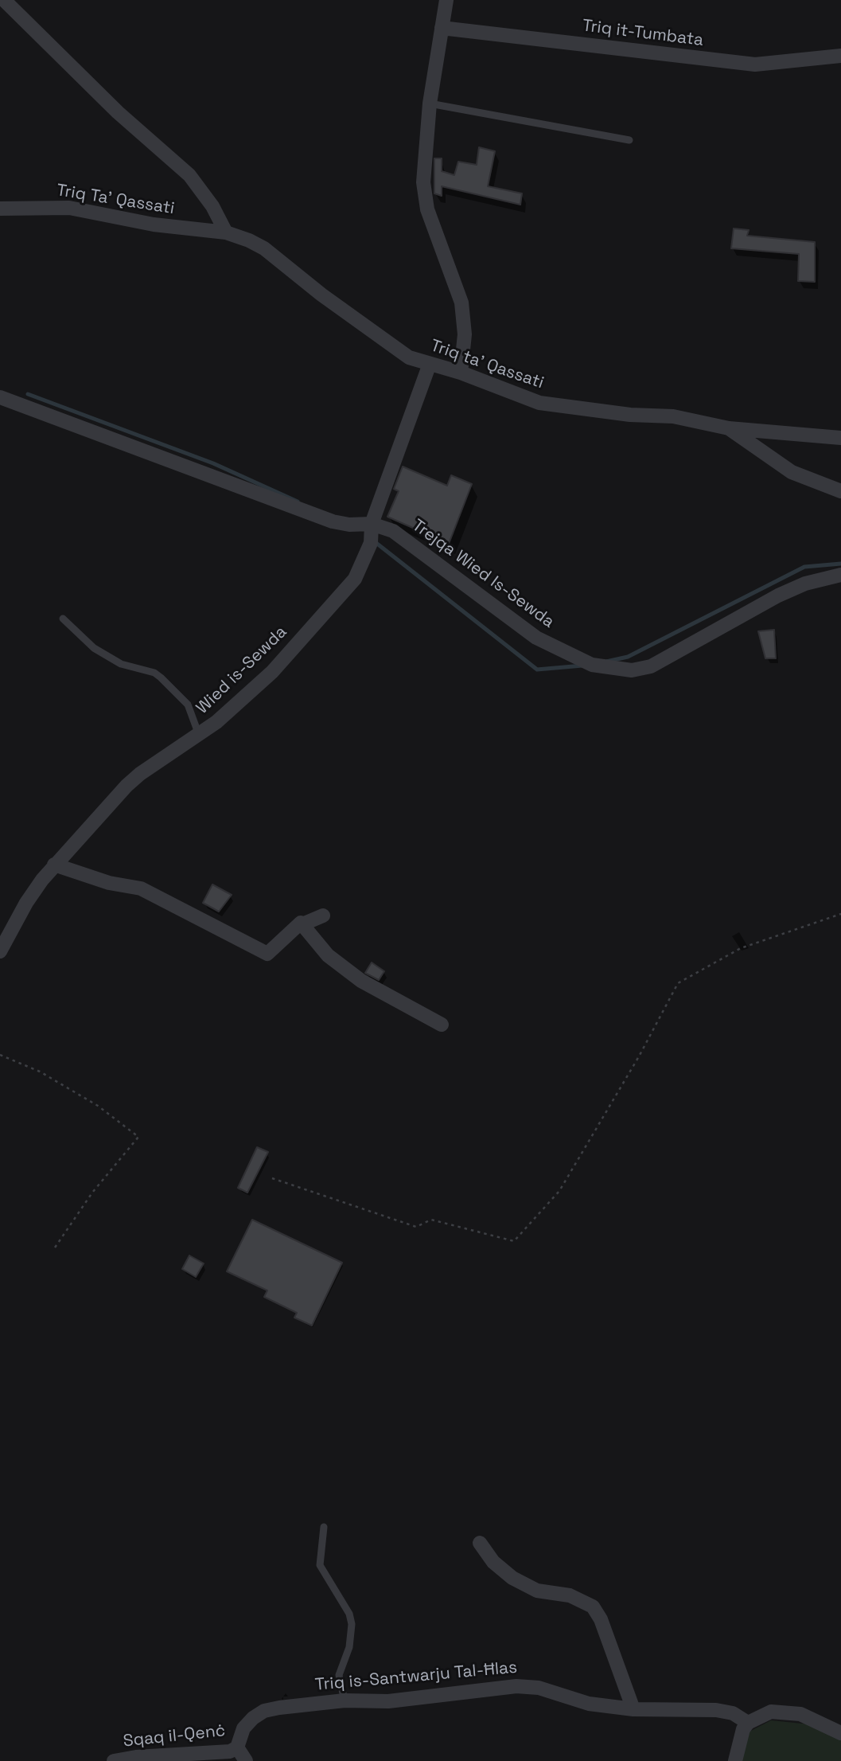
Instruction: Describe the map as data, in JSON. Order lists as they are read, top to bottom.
{
  "streets": {
    "street": [
      "Triq it-Tumbata",
      "Triq Ta' Qassati",
      "Triq ta' Qassati",
      "Trejqa Wied Is-Sewda",
      "Wied is-Sewda",
      "Triq is-Santwarju Tal-Ħlas",
      "Sqaq il-Qenċ"
    ]
  },
  "crossings": [
    ["Triq Ta' Qassati", "Triq ta' Qassati"],
    ["Triq ta' Qassati", "Wied is-Sewda"],
    ["Trejqa Wied Is-Sewda", "Wied is-Sewda"],
    ["Triq is-Santwarju Tal-Ħlas", "Sqaq il-Qenċ"]
  ]
}
